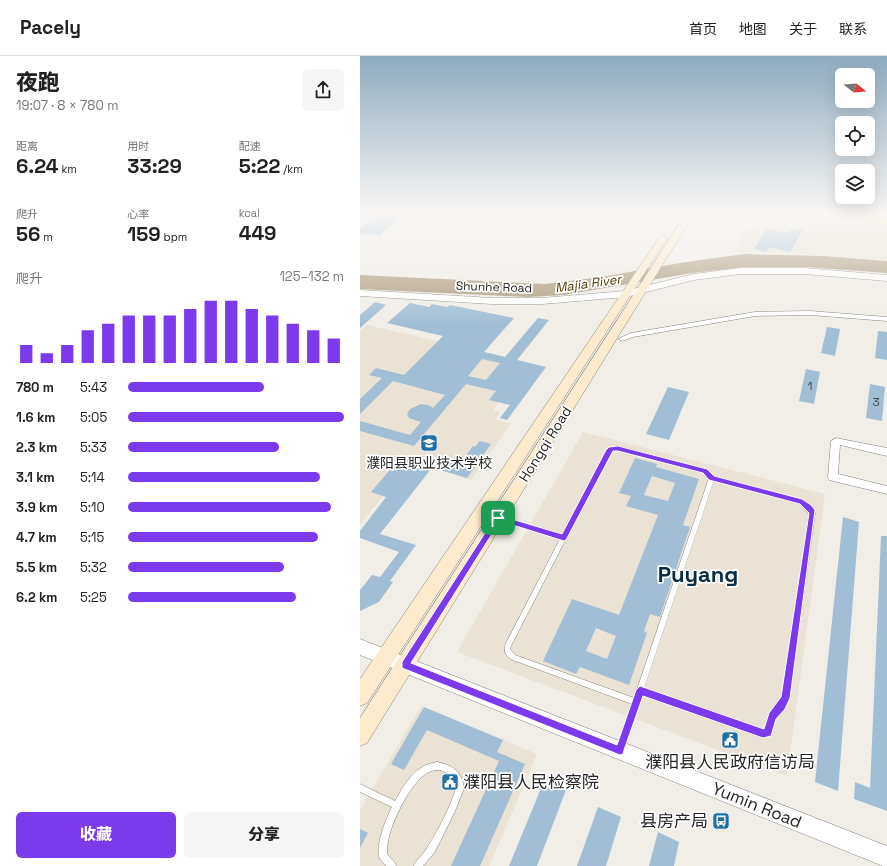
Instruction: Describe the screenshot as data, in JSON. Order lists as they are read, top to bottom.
{
  "streets": {
    "main road": ["Hongqi Road"],
    "street": ["Shunhe Road", "Yumin Road"]
  },
  "crossings": [
    ["Shunhe Road", "Hongqi Road"],
    ["Hongqi Road", "Yumin Road"]
  ],
  "districts": ["Puyang"],
  "water": ["Majia River"],
  "places": {
    "school or university": ["濮阳县职业技术学校"],
    "public building": ["濮阳县人民政府信访局", "濮阳县人民检察院"],
    "bus stop": ["县房产局"]
  },
  "house_numbers": ["1", "3"],
  "north": "right",
  "page": {
    "header": "Pacely",
    "nav": [
      "首页",
      "地图",
      "关于",
      "联系"
    ],
    "heading": ["夜跑", "19:07 · 8 × 780 m"],
    "stats": [
      ["距离", "6.24 km"],
      ["用时", "33:29"],
      ["配速", "5:22 /km"],
      ["爬升", "56 m"],
      ["心率", "159 bpm"],
      ["kcal", "449"]
    ],
    "chart": ["爬升", "125–132 m"],
    "list": [
      {
        "name": "780 m",
        "note": "5:43"
      },
      {
        "name": "1.6 km",
        "note": "5:05"
      },
      {
        "name": "2.3 km",
        "note": "5:33"
      },
      {
        "name": "3.1 km",
        "note": "5:14"
      },
      {
        "name": "3.9 km",
        "note": "5:10"
      },
      {
        "name": "4.7 km",
        "note": "5:15"
      },
      {
        "name": "5.5 km",
        "note": "5:32"
      },
      {
        "name": "6.2 km",
        "note": "5:25"
      }
    ],
    "buttons": ["收藏", "分享"]
  }
}
